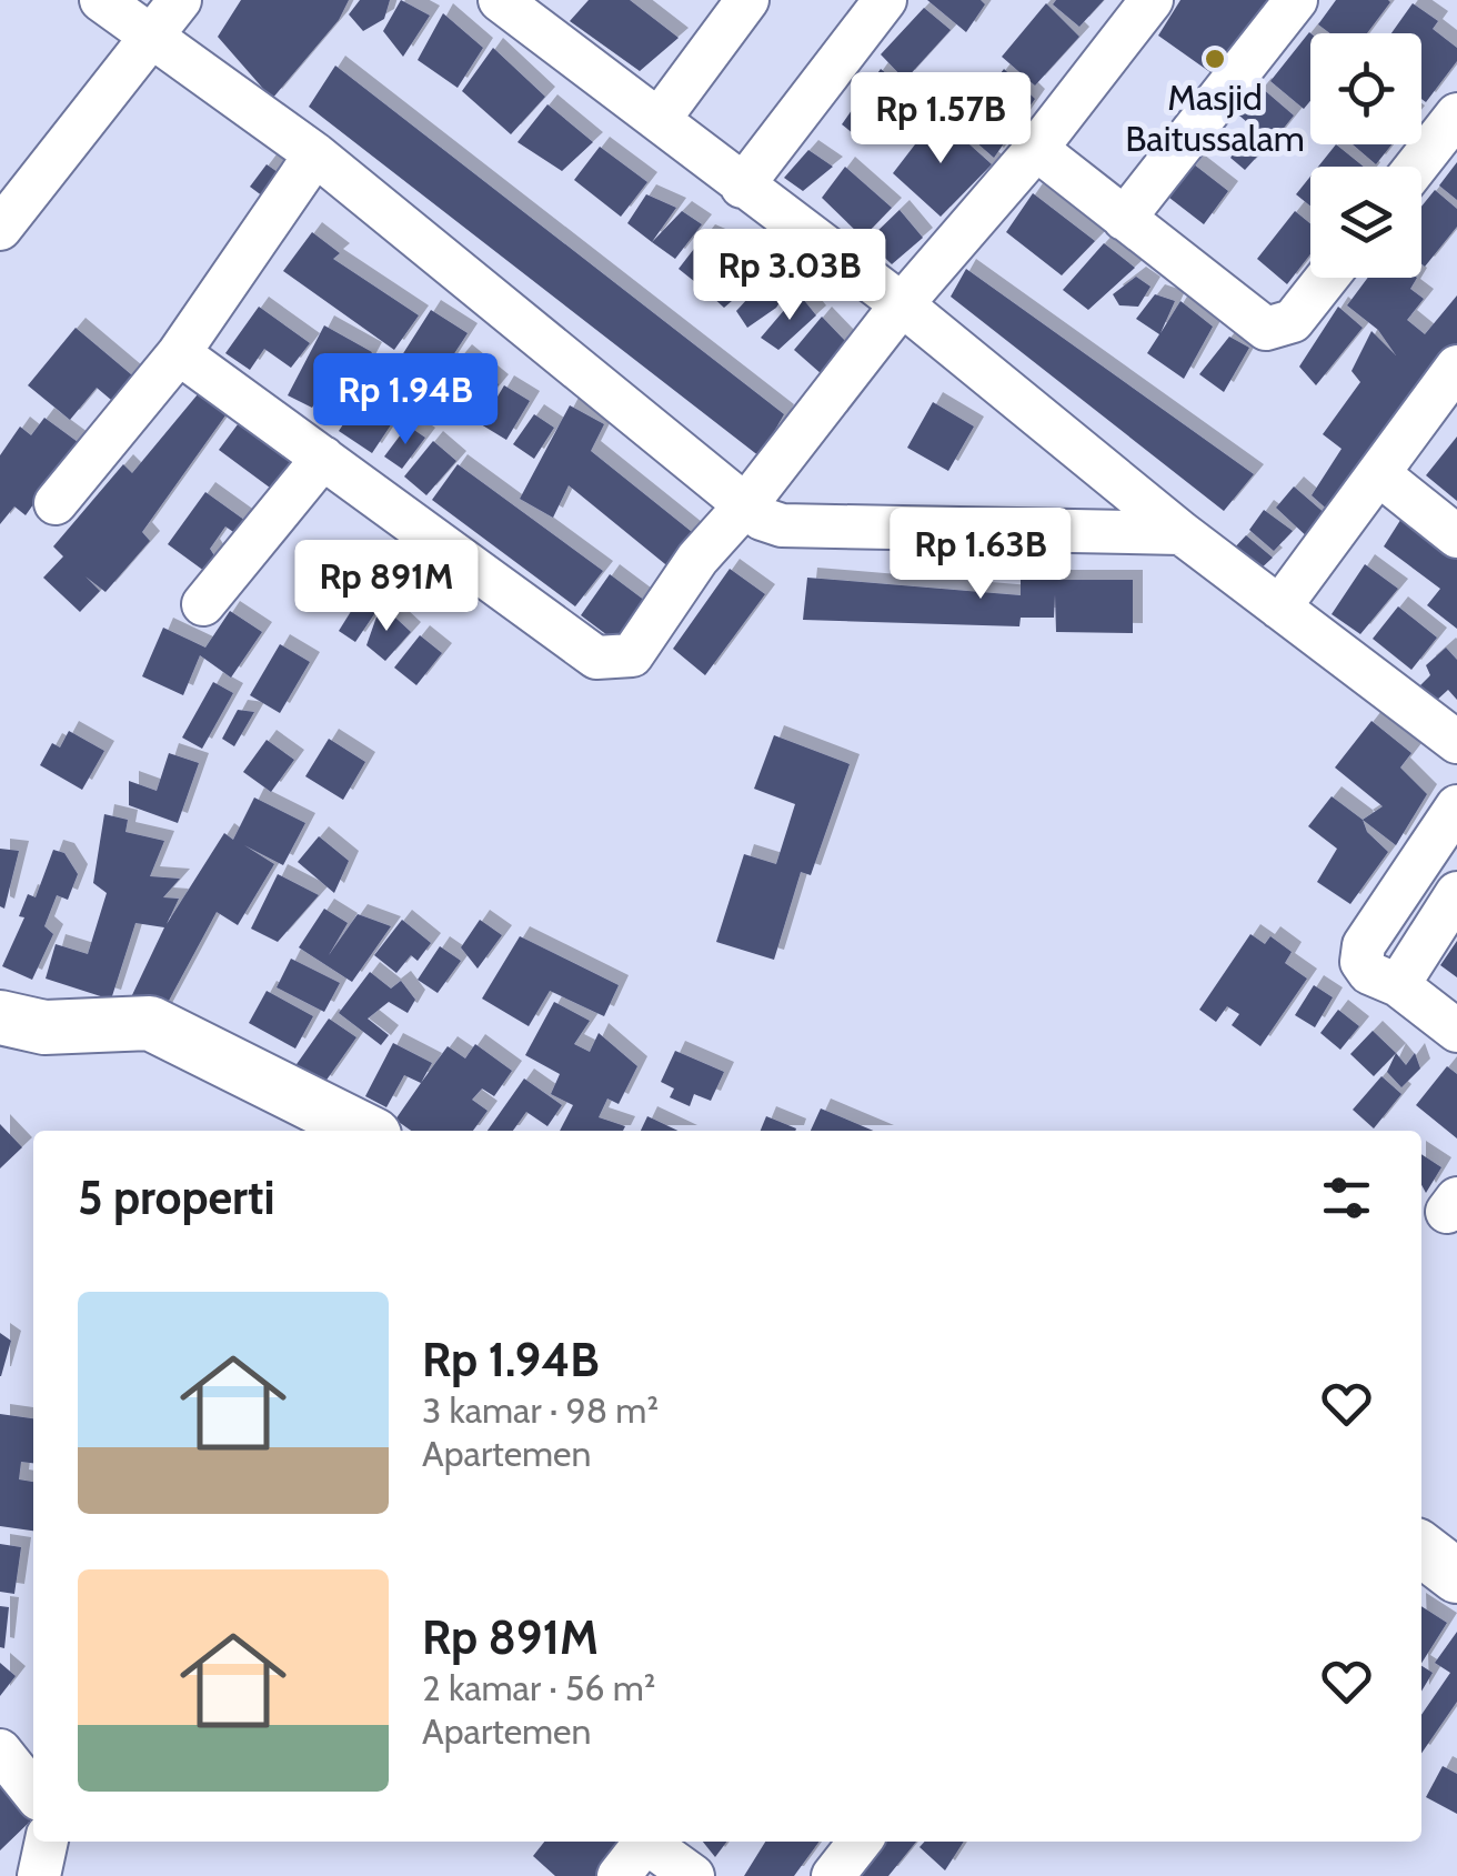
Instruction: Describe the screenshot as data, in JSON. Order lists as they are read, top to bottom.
{
  "places": ["Masjid Baitussalam"],
  "page": {
    "price": [
      "Rp 1.57B",
      "Rp 3.03B",
      "Rp 1.94B",
      "Rp 1.63B",
      "Rp 891M"
    ],
    "heading": "5 properti",
    "list": [
      {
        "name": "Rp 1.94B",
        "note": "3 kamar · 98 m² · Apartemen"
      },
      {
        "name": "Rp 891M",
        "note": "2 kamar · 56 m² · Apartemen"
      }
    ]
  }
}
